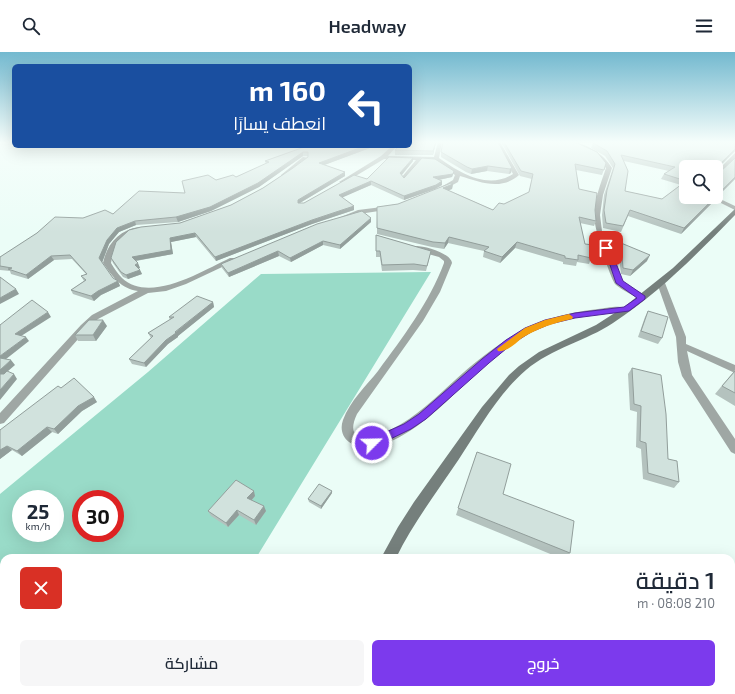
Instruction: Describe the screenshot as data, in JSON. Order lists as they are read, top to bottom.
{
  "page": {
    "header": "Headway",
    "turn": ["160 m", "انعطف يسارًا"],
    "speed": "25 km/h",
    "limit": "30",
    "heading": ["1 دقيقة", "210 m · 08:08"],
    "buttons": ["خروج", "مشاركة"]
  }
}
